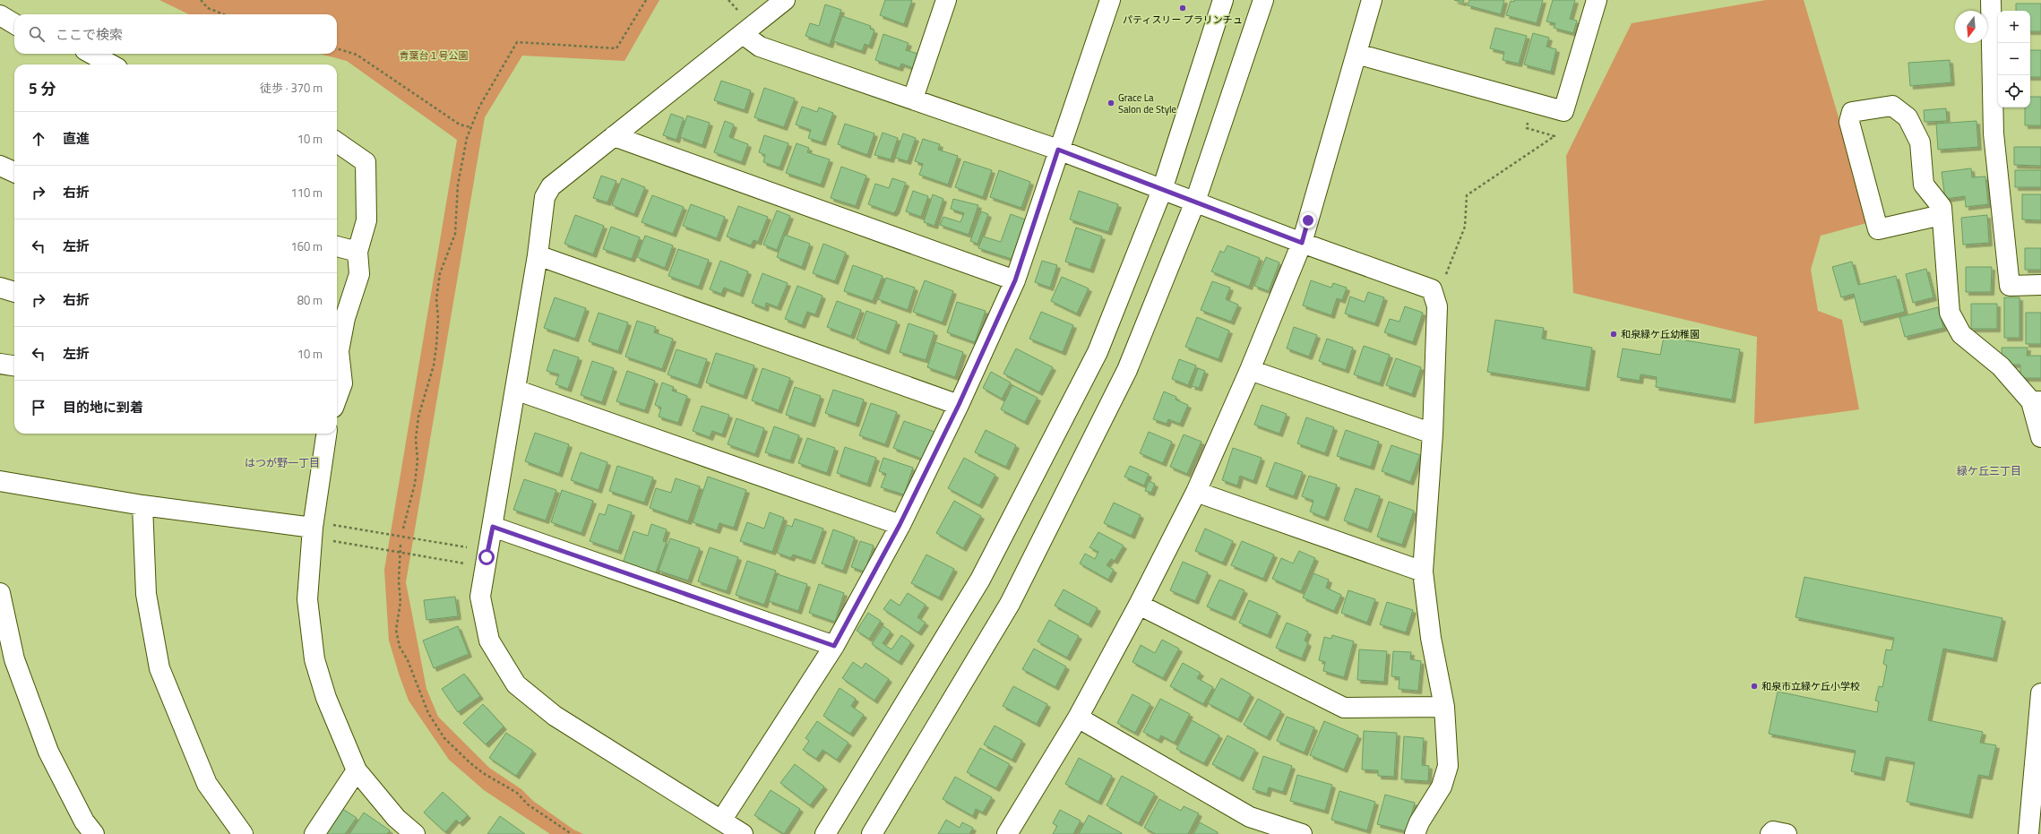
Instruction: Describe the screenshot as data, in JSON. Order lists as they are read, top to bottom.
{
  "districts": ["はつが野一丁目", "緑ケ丘三丁目"],
  "parks": ["青葉台１号公園"],
  "places": [
    "パティスリー プラリンチュ",
    "Grace La Salon de Style",
    "和泉緑ケ丘幼稚園",
    "和泉市立緑ケ丘小学校"
  ],
  "north": "bottom",
  "page": {
    "map_buttons": ["+", "−"],
    "search": "ここで検索",
    "heading": ["5 分", "徒歩 · 370 m"],
    "list": [
      ["直進", "10 m"],
      ["右折", "110 m"],
      ["左折", "160 m"],
      ["右折", "80 m"],
      ["左折", "10 m"],
      "目的地に到着"
    ]
  }
}
